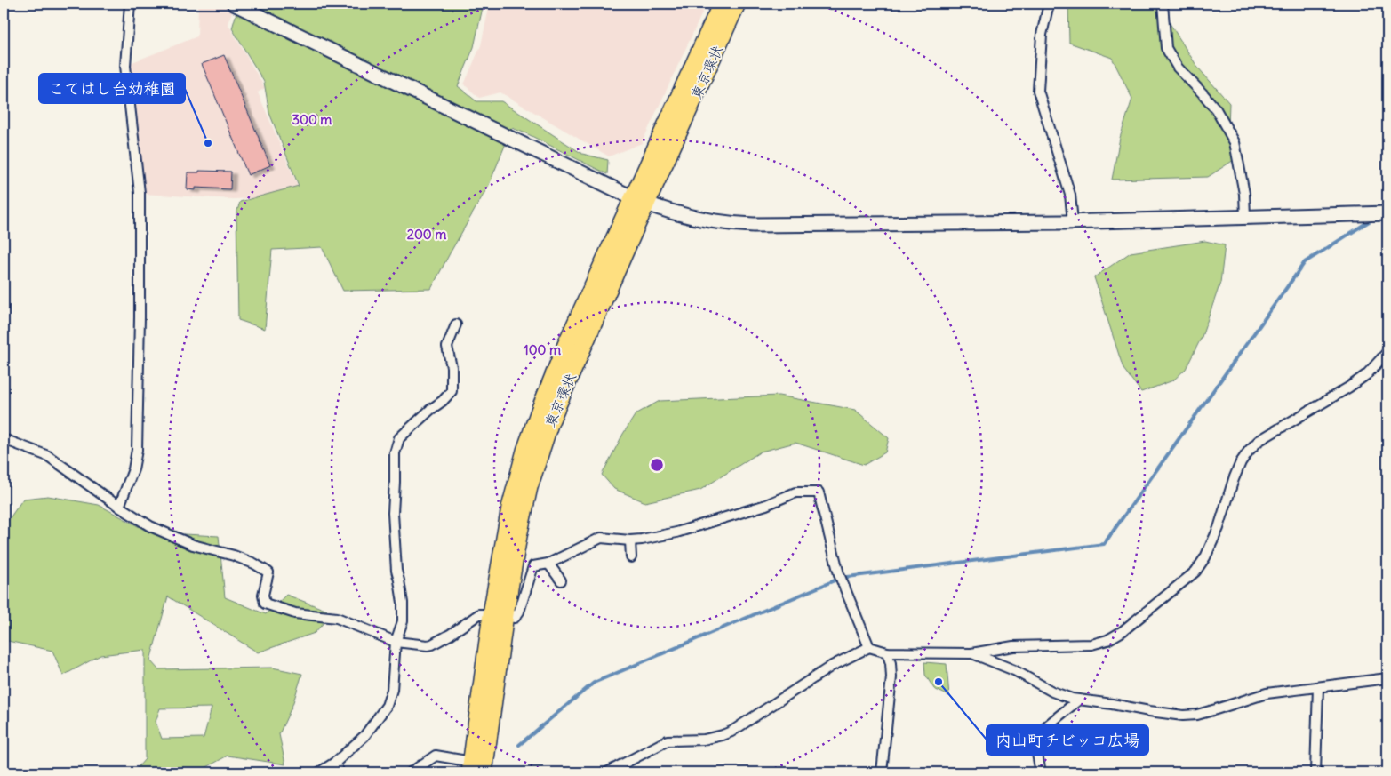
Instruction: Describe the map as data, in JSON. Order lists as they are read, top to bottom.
{
  "streets": {
    "highway": ["東京環状"]
  },
  "places": ["こてはし台幼稚園", "内山町チビッコ広場"],
  "rings": ["300 m", "200 m", "100 m"]
}
